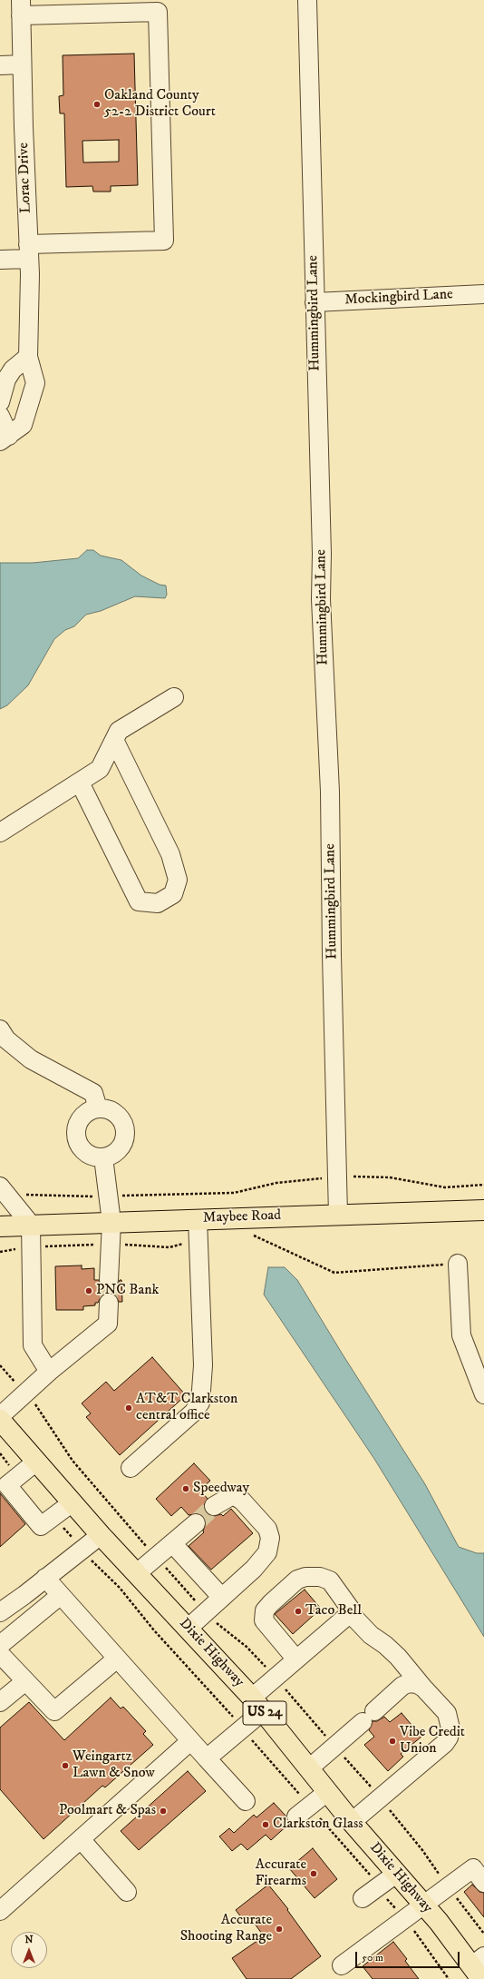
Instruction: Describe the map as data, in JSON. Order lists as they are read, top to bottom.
{
  "streets": {
    "main road": ["Maybee Road", "Dixie Highway", "US 24"],
    "street": ["Lorac Drive", "Mockingbird Lane", "Hummingbird Lane"]
  },
  "crossings": [
    ["Mockingbird Lane", "Hummingbird Lane"],
    ["Hummingbird Lane", "Maybee Road"]
  ],
  "places": [
    "Oakland County 52-2 District Court",
    "PNC Bank",
    "AT&T Clarkston central office",
    "Speedway",
    "Taco Bell",
    "Vibe Credit Union",
    "Weingartz Lawn & Snow",
    "Poolmart & Spas",
    "Clarkston Glass",
    "Accurate Firearms",
    "Accurate Shooting Range"
  ],
  "scale_bar": "50 m",
  "north": "top"
}
